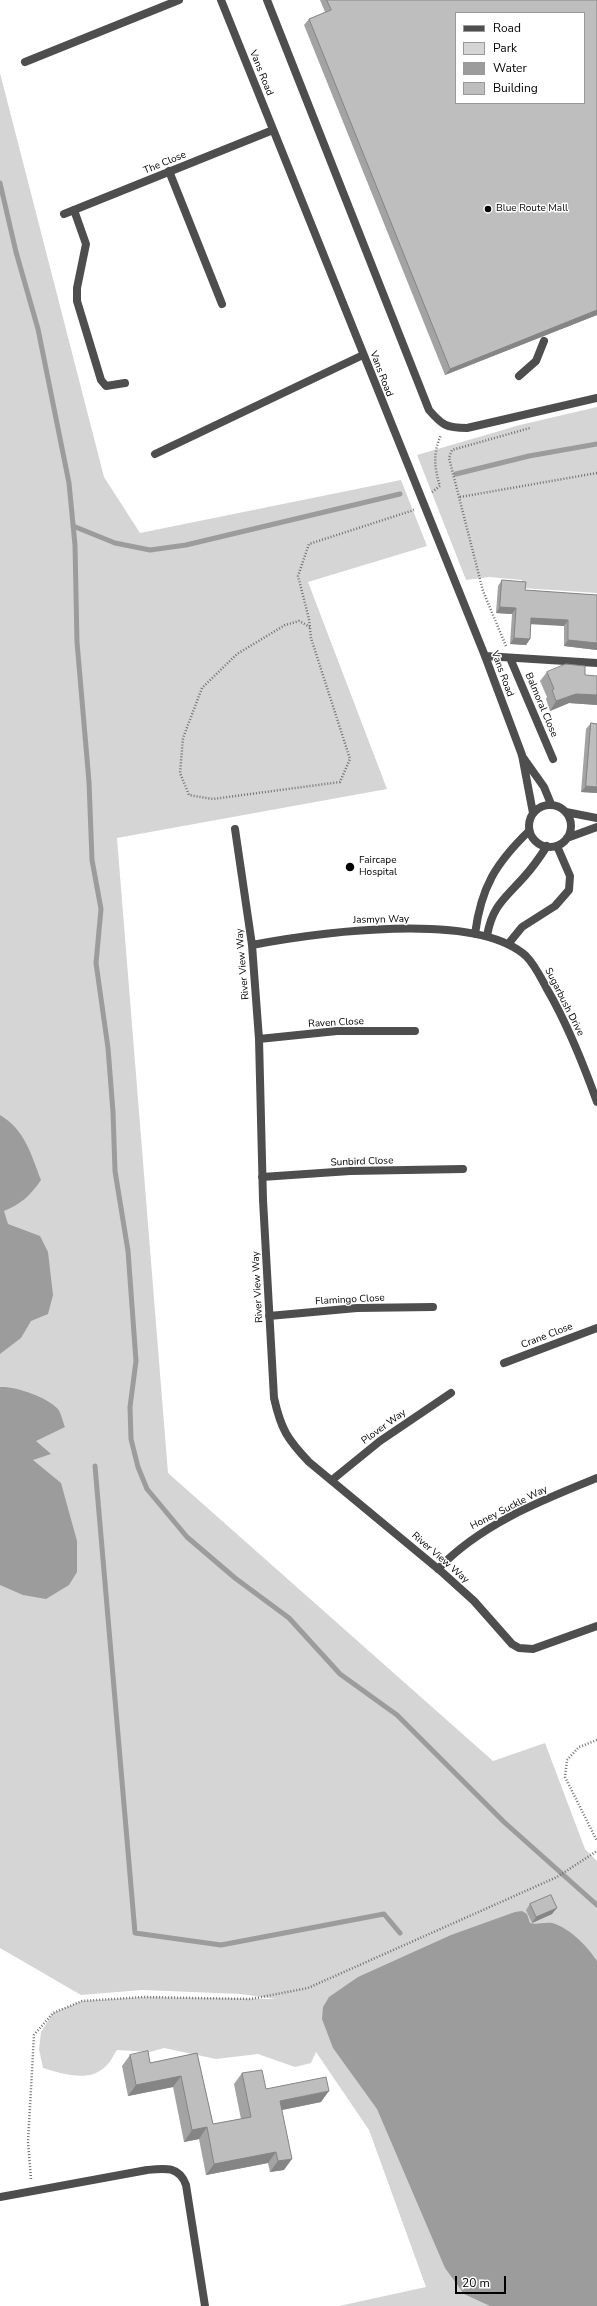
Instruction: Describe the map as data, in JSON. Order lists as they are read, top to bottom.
{
  "streets": {
    "street": [
      "Vans Road",
      "The Close",
      "Balmoral Close",
      "Jasmyn Way",
      "River View Way",
      "Sugarbush Drive",
      "Raven Close",
      "Sunbird Close",
      "Flamingo Close",
      "Crane Close",
      "Plover Way",
      "Honey Suckle Way"
    ]
  },
  "crossings": [
    ["Vans Road", "The Close"],
    ["Vans Road", "Balmoral Close"],
    ["Jasmyn Way", "River View Way"],
    ["Jasmyn Way", "Sugarbush Drive"],
    ["River View Way", "Raven Close"],
    ["River View Way", "Sunbird Close"],
    ["River View Way", "Flamingo Close"],
    ["River View Way", "Plover Way"],
    ["River View Way", "Honey Suckle Way"]
  ],
  "places": ["Blue Route Mall", "Faircape Hospital"],
  "legend": [
    "Road",
    "Park",
    "Water",
    "Building"
  ],
  "scale_bar": "20 m"
}
